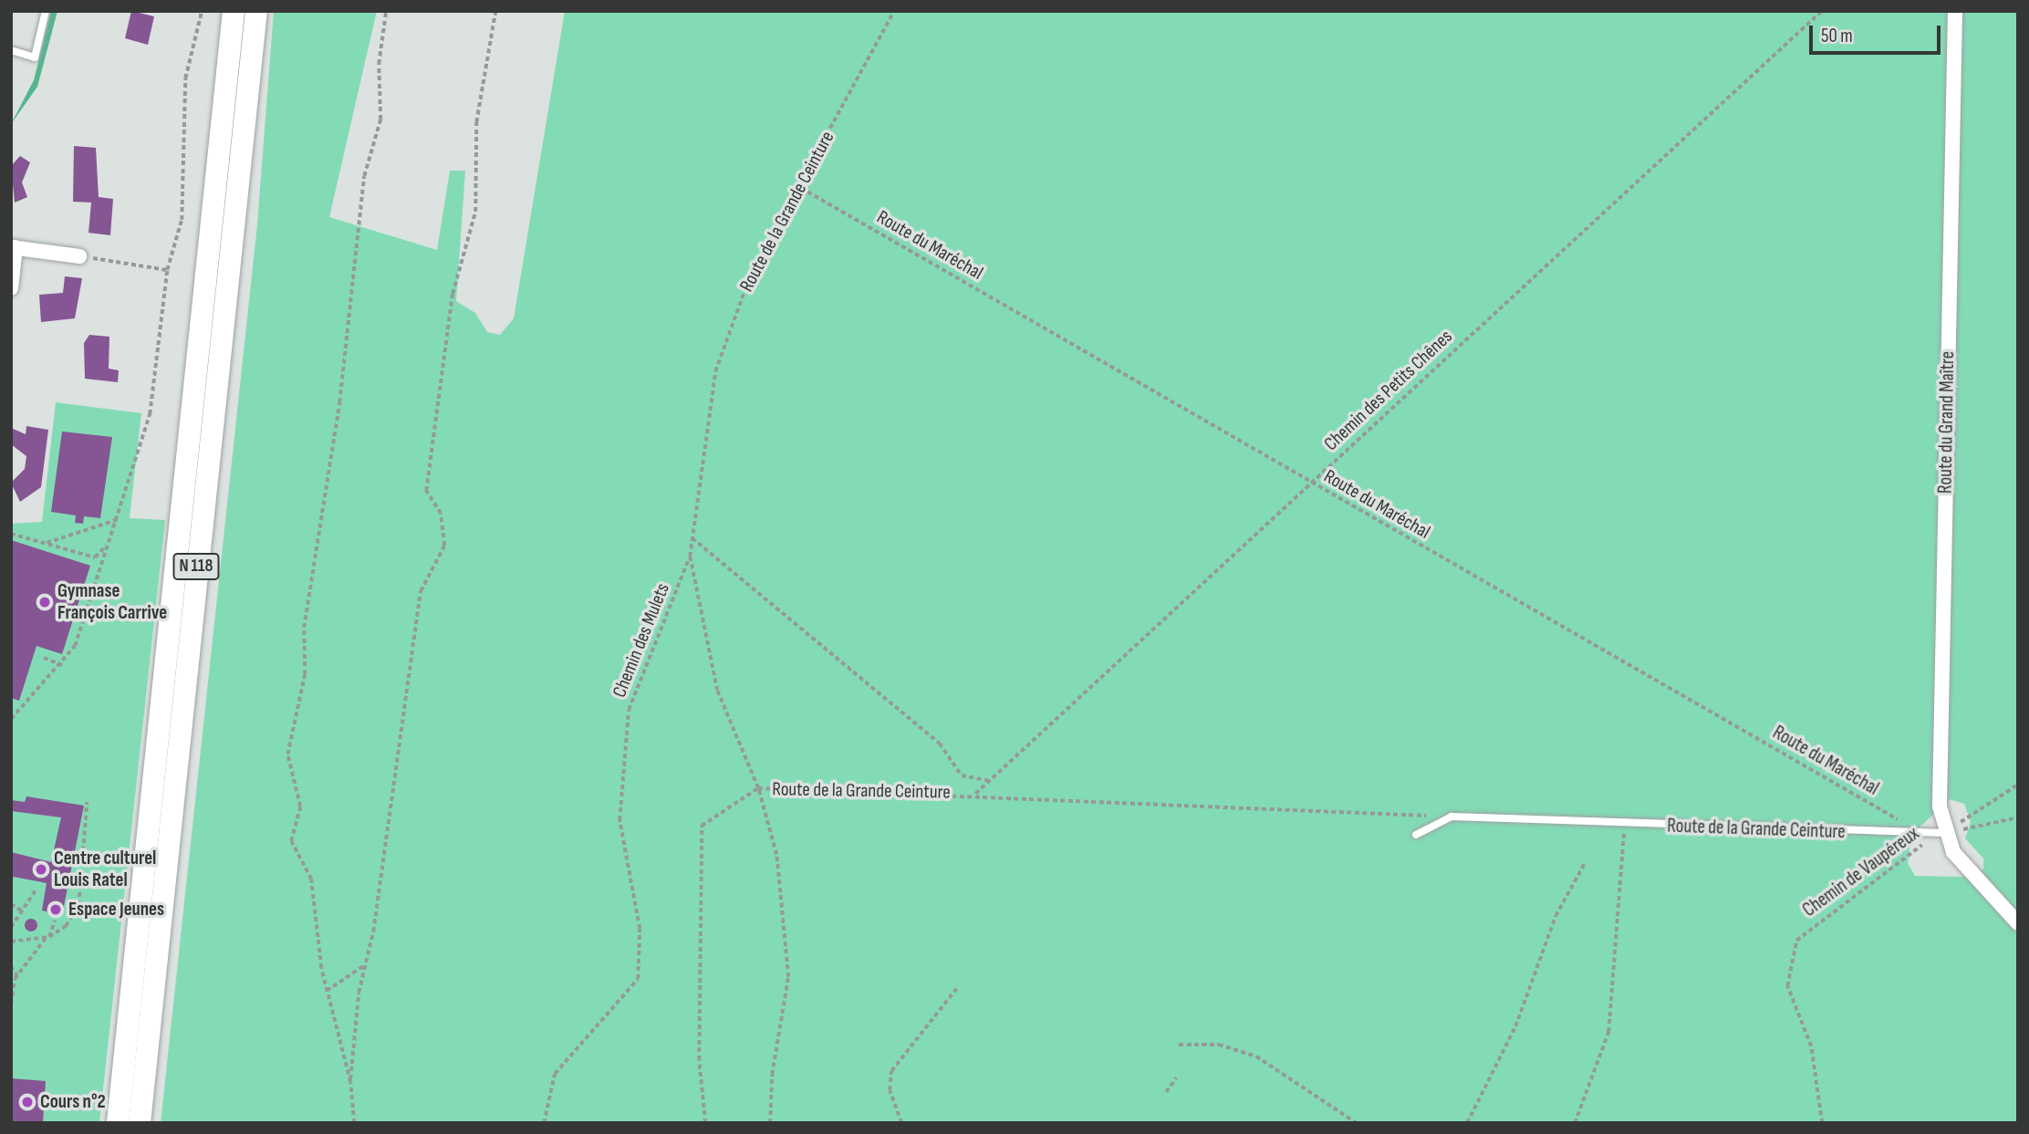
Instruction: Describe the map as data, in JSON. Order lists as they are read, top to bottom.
{
  "streets": {
    "highway": ["N 118"],
    "street": ["Route du Grand Maître"],
    "lane": ["Route de la Grande Ceinture"],
    "path": [
      "Route du Maréchal",
      "Chemin des Petits Chênes",
      "Chemin des Mulets",
      "Chemin de Vaupéreux"
    ]
  },
  "crossings": [
    ["Route de la Grande Ceinture", "Route du Maréchal"],
    ["Route de la Grande Ceinture", "Chemin des Petits Chênes"],
    ["Route de la Grande Ceinture", "Route du Grand Maître"],
    ["Route de la Grande Ceinture", "Chemin des Mulets"],
    ["Route de la Grande Ceinture", "Chemin de Vaupéreux"],
    ["Route du Maréchal", "Chemin des Petits Chênes"],
    ["Route du Grand Maître", "Chemin de Vaupéreux"]
  ],
  "places": [
    "Gymnase François Carrive",
    "Centre culturel Louis Ratel",
    "Espace Jeunes",
    "Cours n°2"
  ],
  "scale_bar": "50 m"
}
